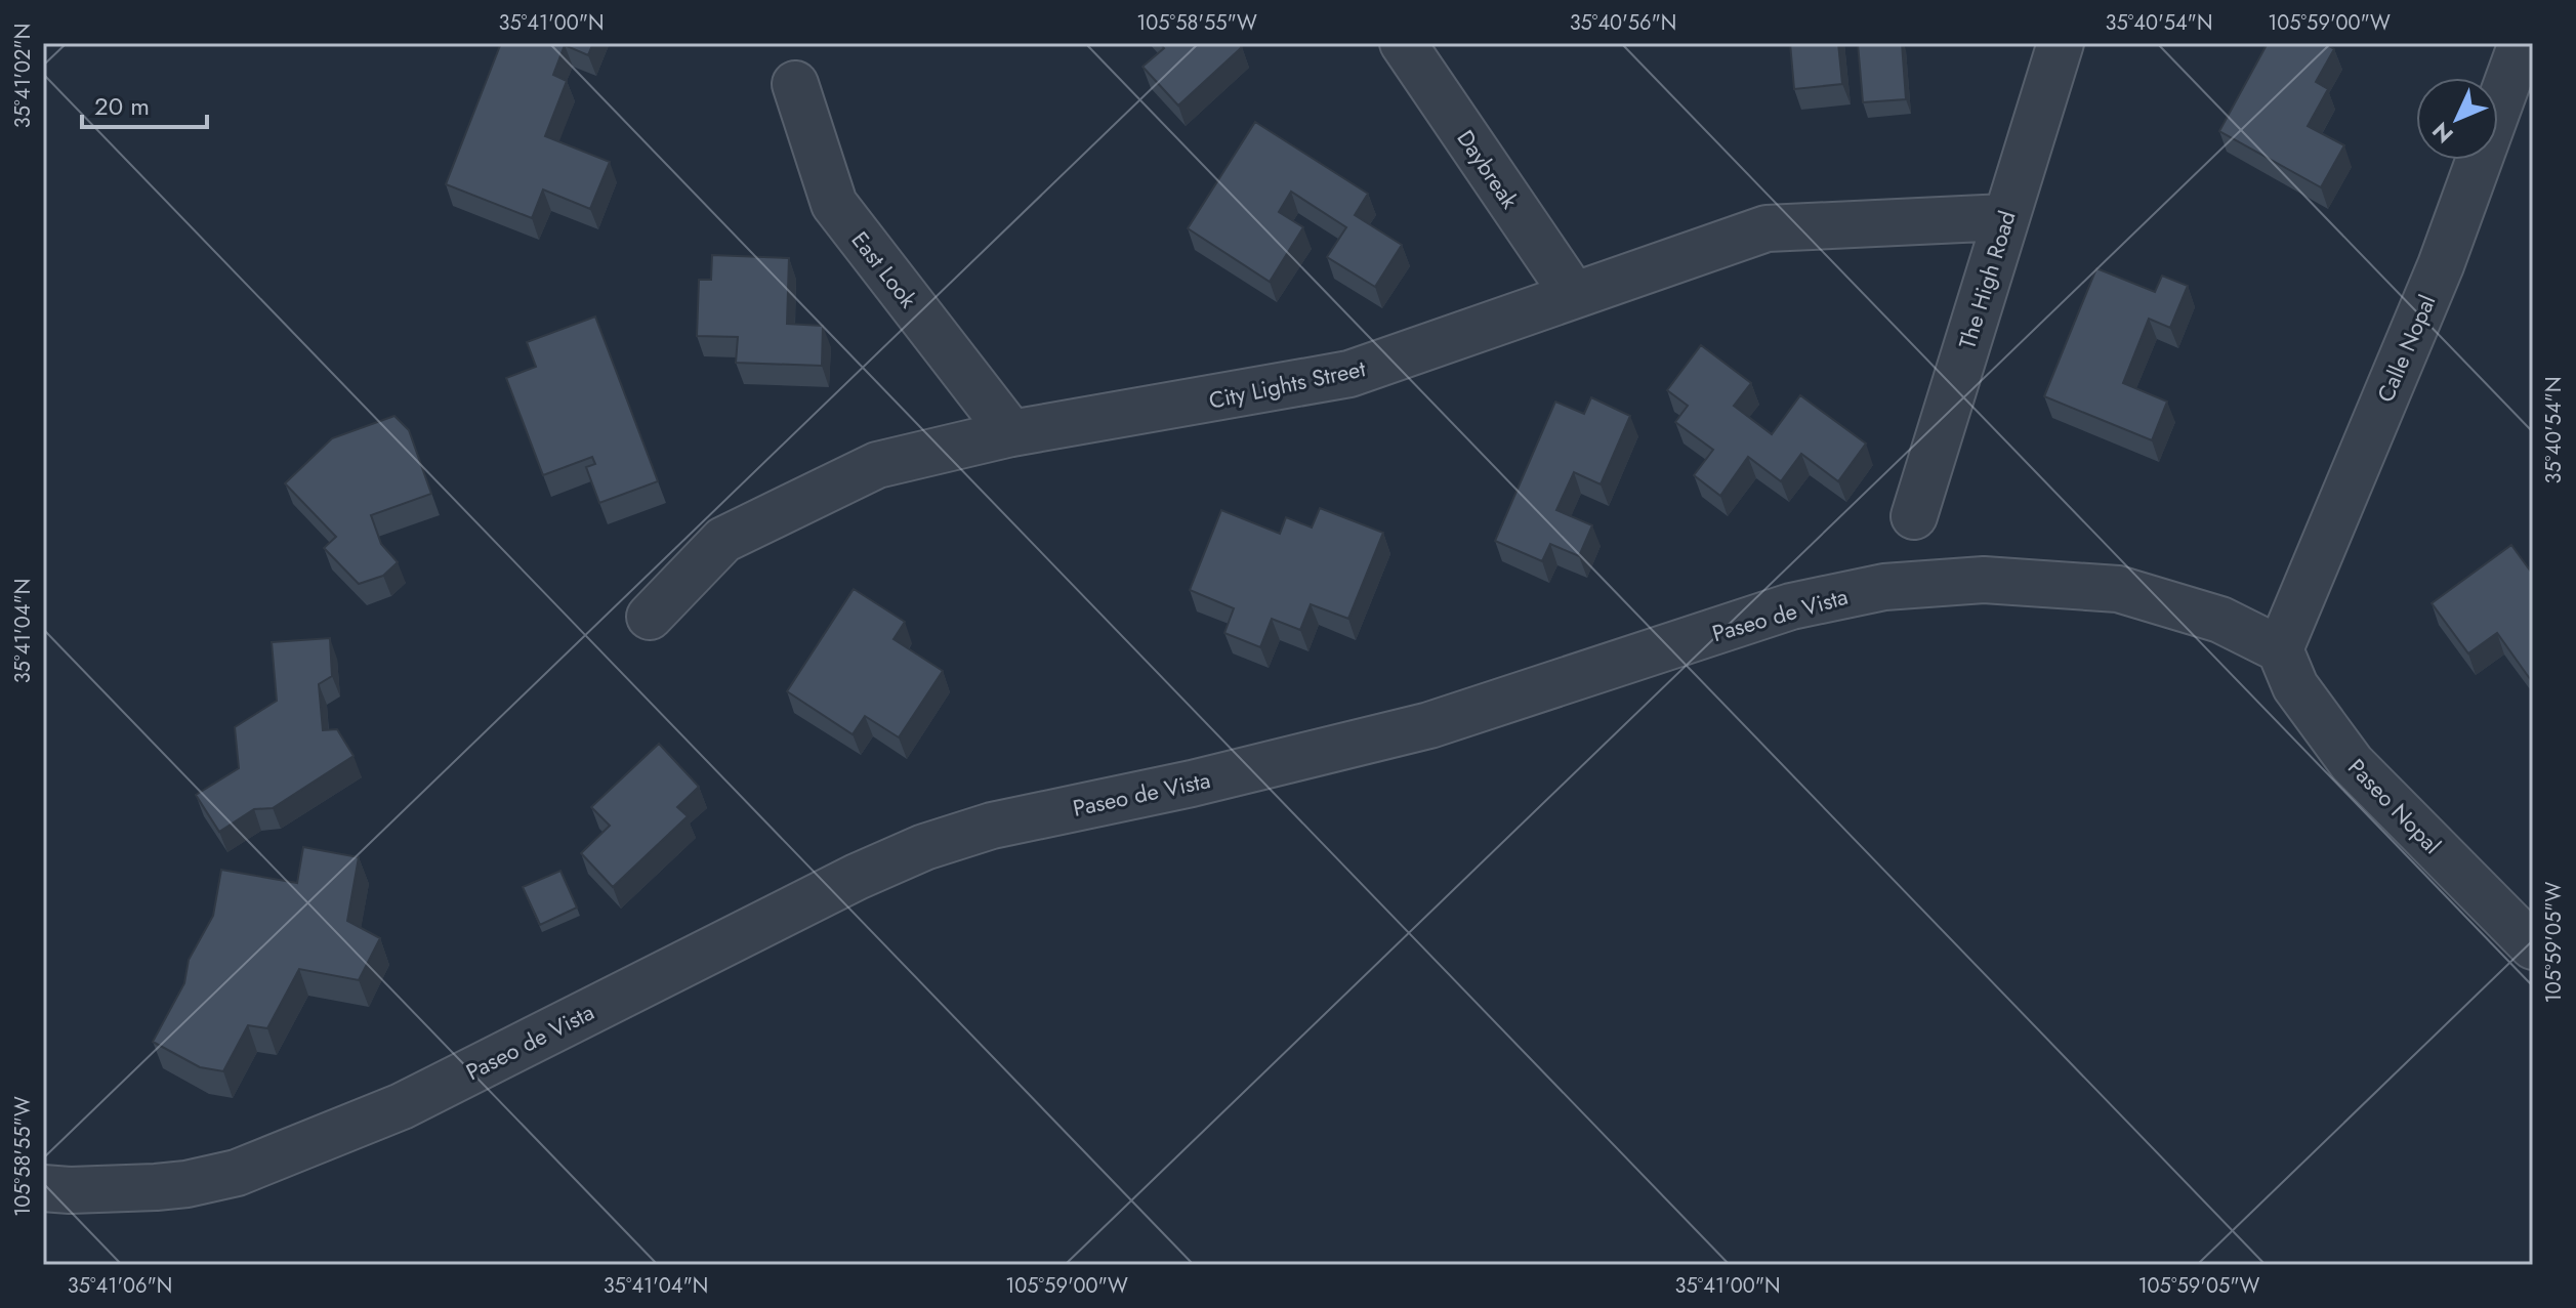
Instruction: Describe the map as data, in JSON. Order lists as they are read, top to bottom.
{
  "streets": {
    "street": [
      "Daybreak",
      "East Look",
      "The High Road",
      "Calle Nopal",
      "City Lights Street",
      "Paseo de Vista",
      "Paseo Nopal"
    ]
  },
  "crossings": [
    ["Daybreak", "City Lights Street"],
    ["East Look", "City Lights Street"],
    ["The High Road", "City Lights Street"],
    ["Calle Nopal", "Paseo de Vista"],
    ["Calle Nopal", "Paseo Nopal"],
    ["Paseo de Vista", "Paseo Nopal"]
  ],
  "scale_bar": "20 m",
  "north": "bottom left",
  "coordinates": [
    "35°41'00\"N",
    "105°58'55\"W",
    "35°40'56\"N",
    "35°40'54\"N",
    "105°59'00\"W",
    "35°41'02\"N",
    "35°41'04\"N",
    "105°59'05\"W",
    "35°41'06\"N"
  ]
}
